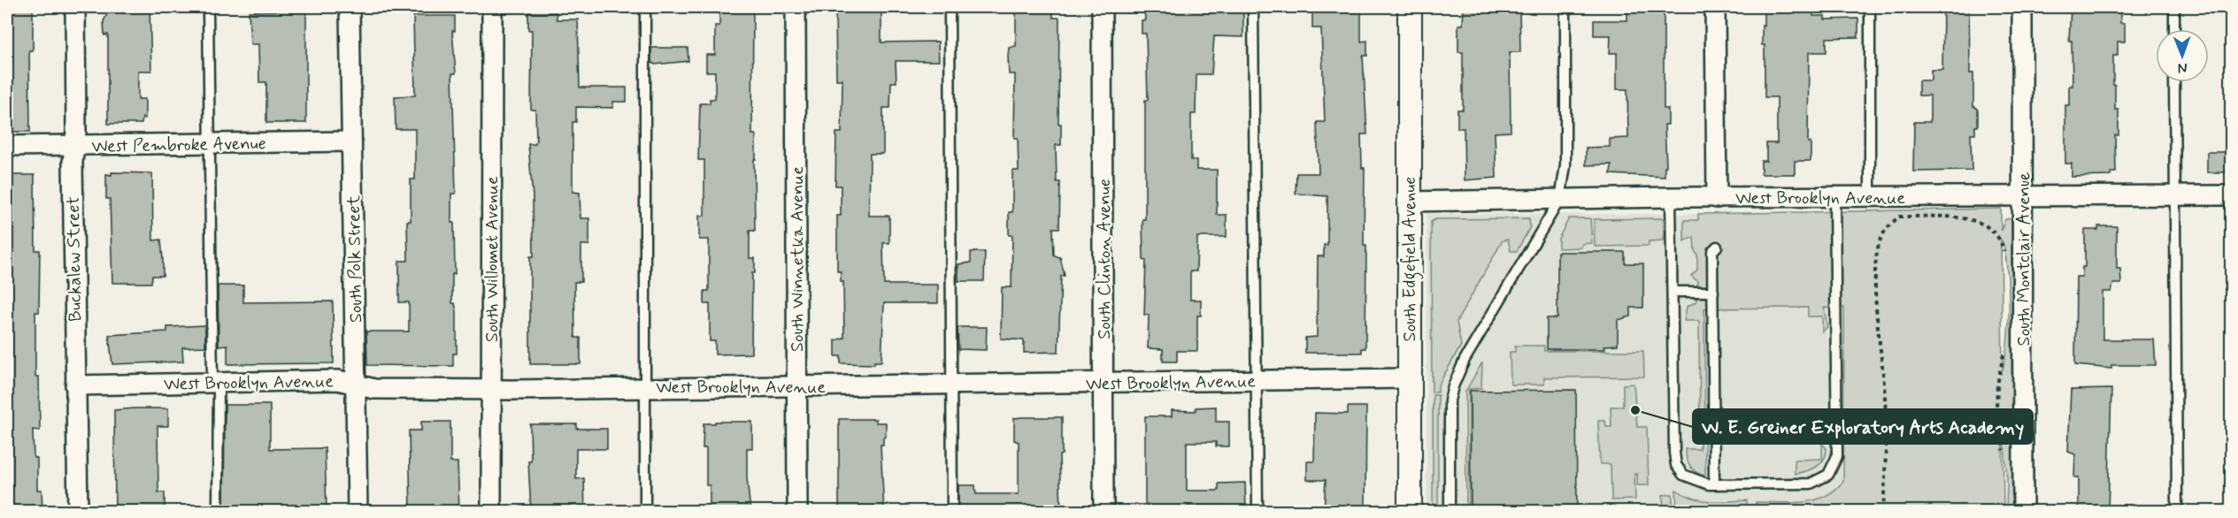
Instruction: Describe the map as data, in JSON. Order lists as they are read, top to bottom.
{
  "streets": {
    "street": [
      "West Pembroke Avenue",
      "West Brooklyn Avenue",
      "Buckalew Street",
      "South Polk Street",
      "South Willomet Avenue",
      "South Winnetka Avenue",
      "South Clinton Avenue",
      "South Edgefield Avenue",
      "South Montclair Avenue"
    ]
  },
  "crossings": [
    ["West Pembroke Avenue", "Buckalew Street"],
    ["West Pembroke Avenue", "South Polk Street"],
    ["West Brooklyn Avenue", "Buckalew Street"],
    ["West Brooklyn Avenue", "South Polk Street"],
    ["West Brooklyn Avenue", "South Willomet Avenue"],
    ["West Brooklyn Avenue", "South Winnetka Avenue"],
    ["West Brooklyn Avenue", "South Clinton Avenue"],
    ["West Brooklyn Avenue", "South Edgefield Avenue"],
    ["West Brooklyn Avenue", "South Montclair Avenue"]
  ],
  "places": ["W. E. Greiner Exploratory Arts Academy"],
  "north": "bottom"
}
